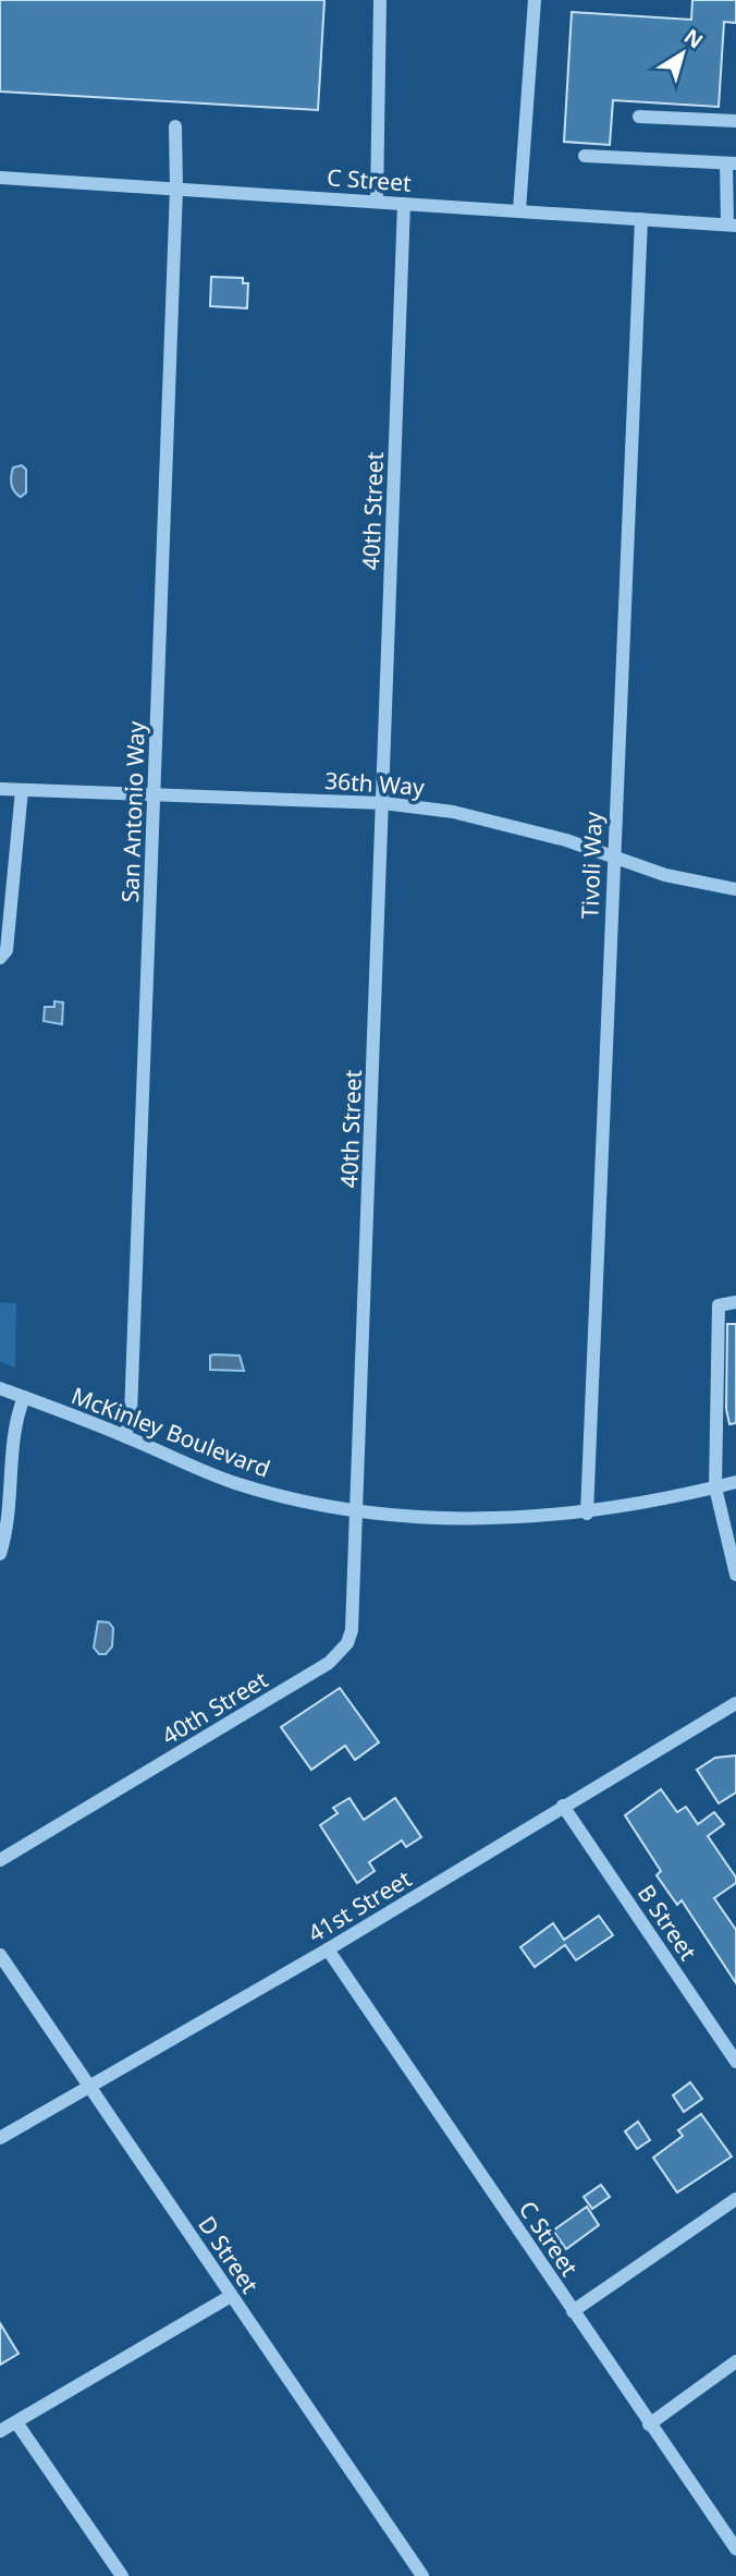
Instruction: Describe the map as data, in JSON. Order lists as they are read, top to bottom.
{
  "streets": {
    "street": [
      "C Street",
      "40th Street",
      "36th Way",
      "San Antonio Way",
      "Tivoli Way",
      "McKinley Boulevard",
      "41st Street",
      "B Street",
      "D Street"
    ]
  },
  "crossings": [
    ["C Street", "40th Street"],
    ["C Street", "San Antonio Way"],
    ["C Street", "Tivoli Way"],
    ["C Street", "41st Street"],
    ["40th Street", "36th Way"],
    ["40th Street", "McKinley Boulevard"],
    ["36th Way", "San Antonio Way"],
    ["36th Way", "Tivoli Way"],
    ["San Antonio Way", "McKinley Boulevard"],
    ["Tivoli Way", "McKinley Boulevard"],
    ["41st Street", "B Street"],
    ["41st Street", "D Street"]
  ],
  "north": "top right"
}
